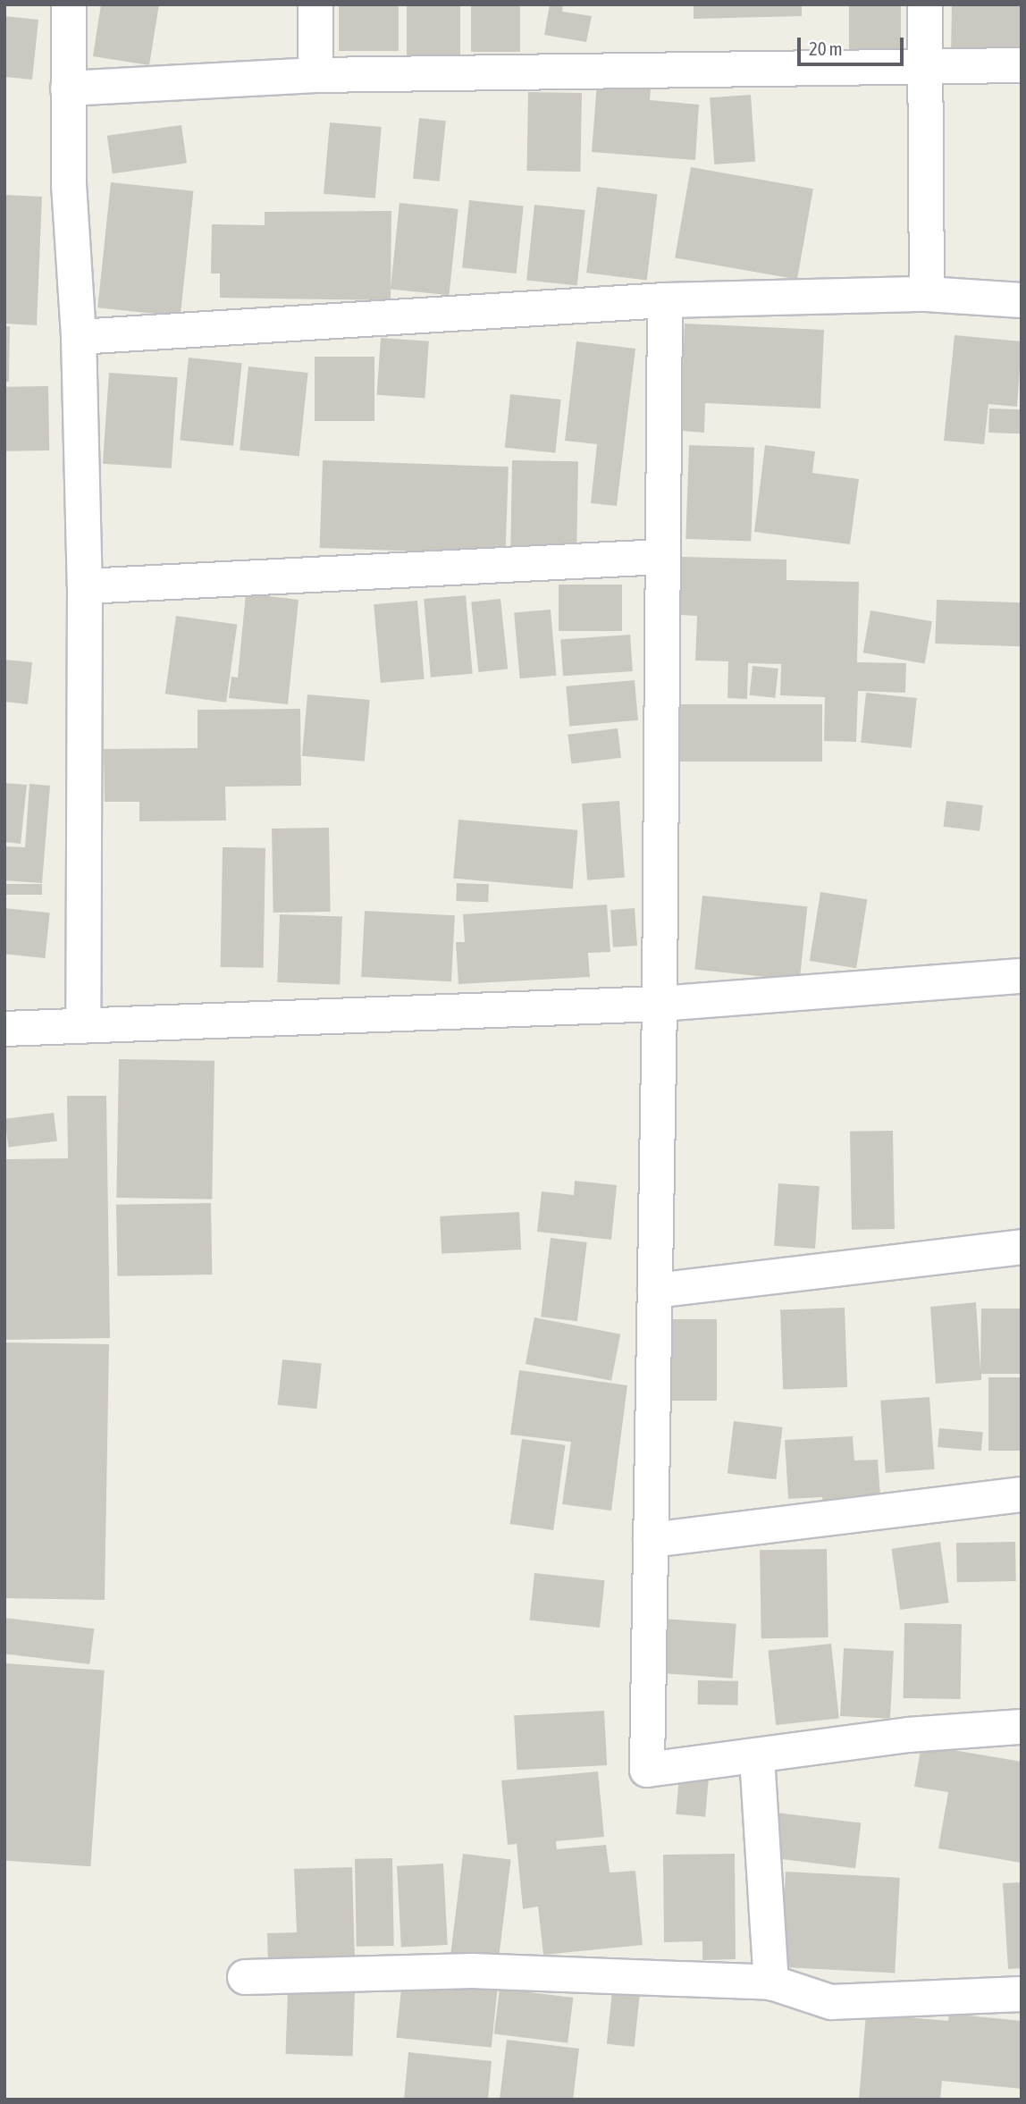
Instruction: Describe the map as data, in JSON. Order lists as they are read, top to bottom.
{
  "scale_bar": "20 m"
}
